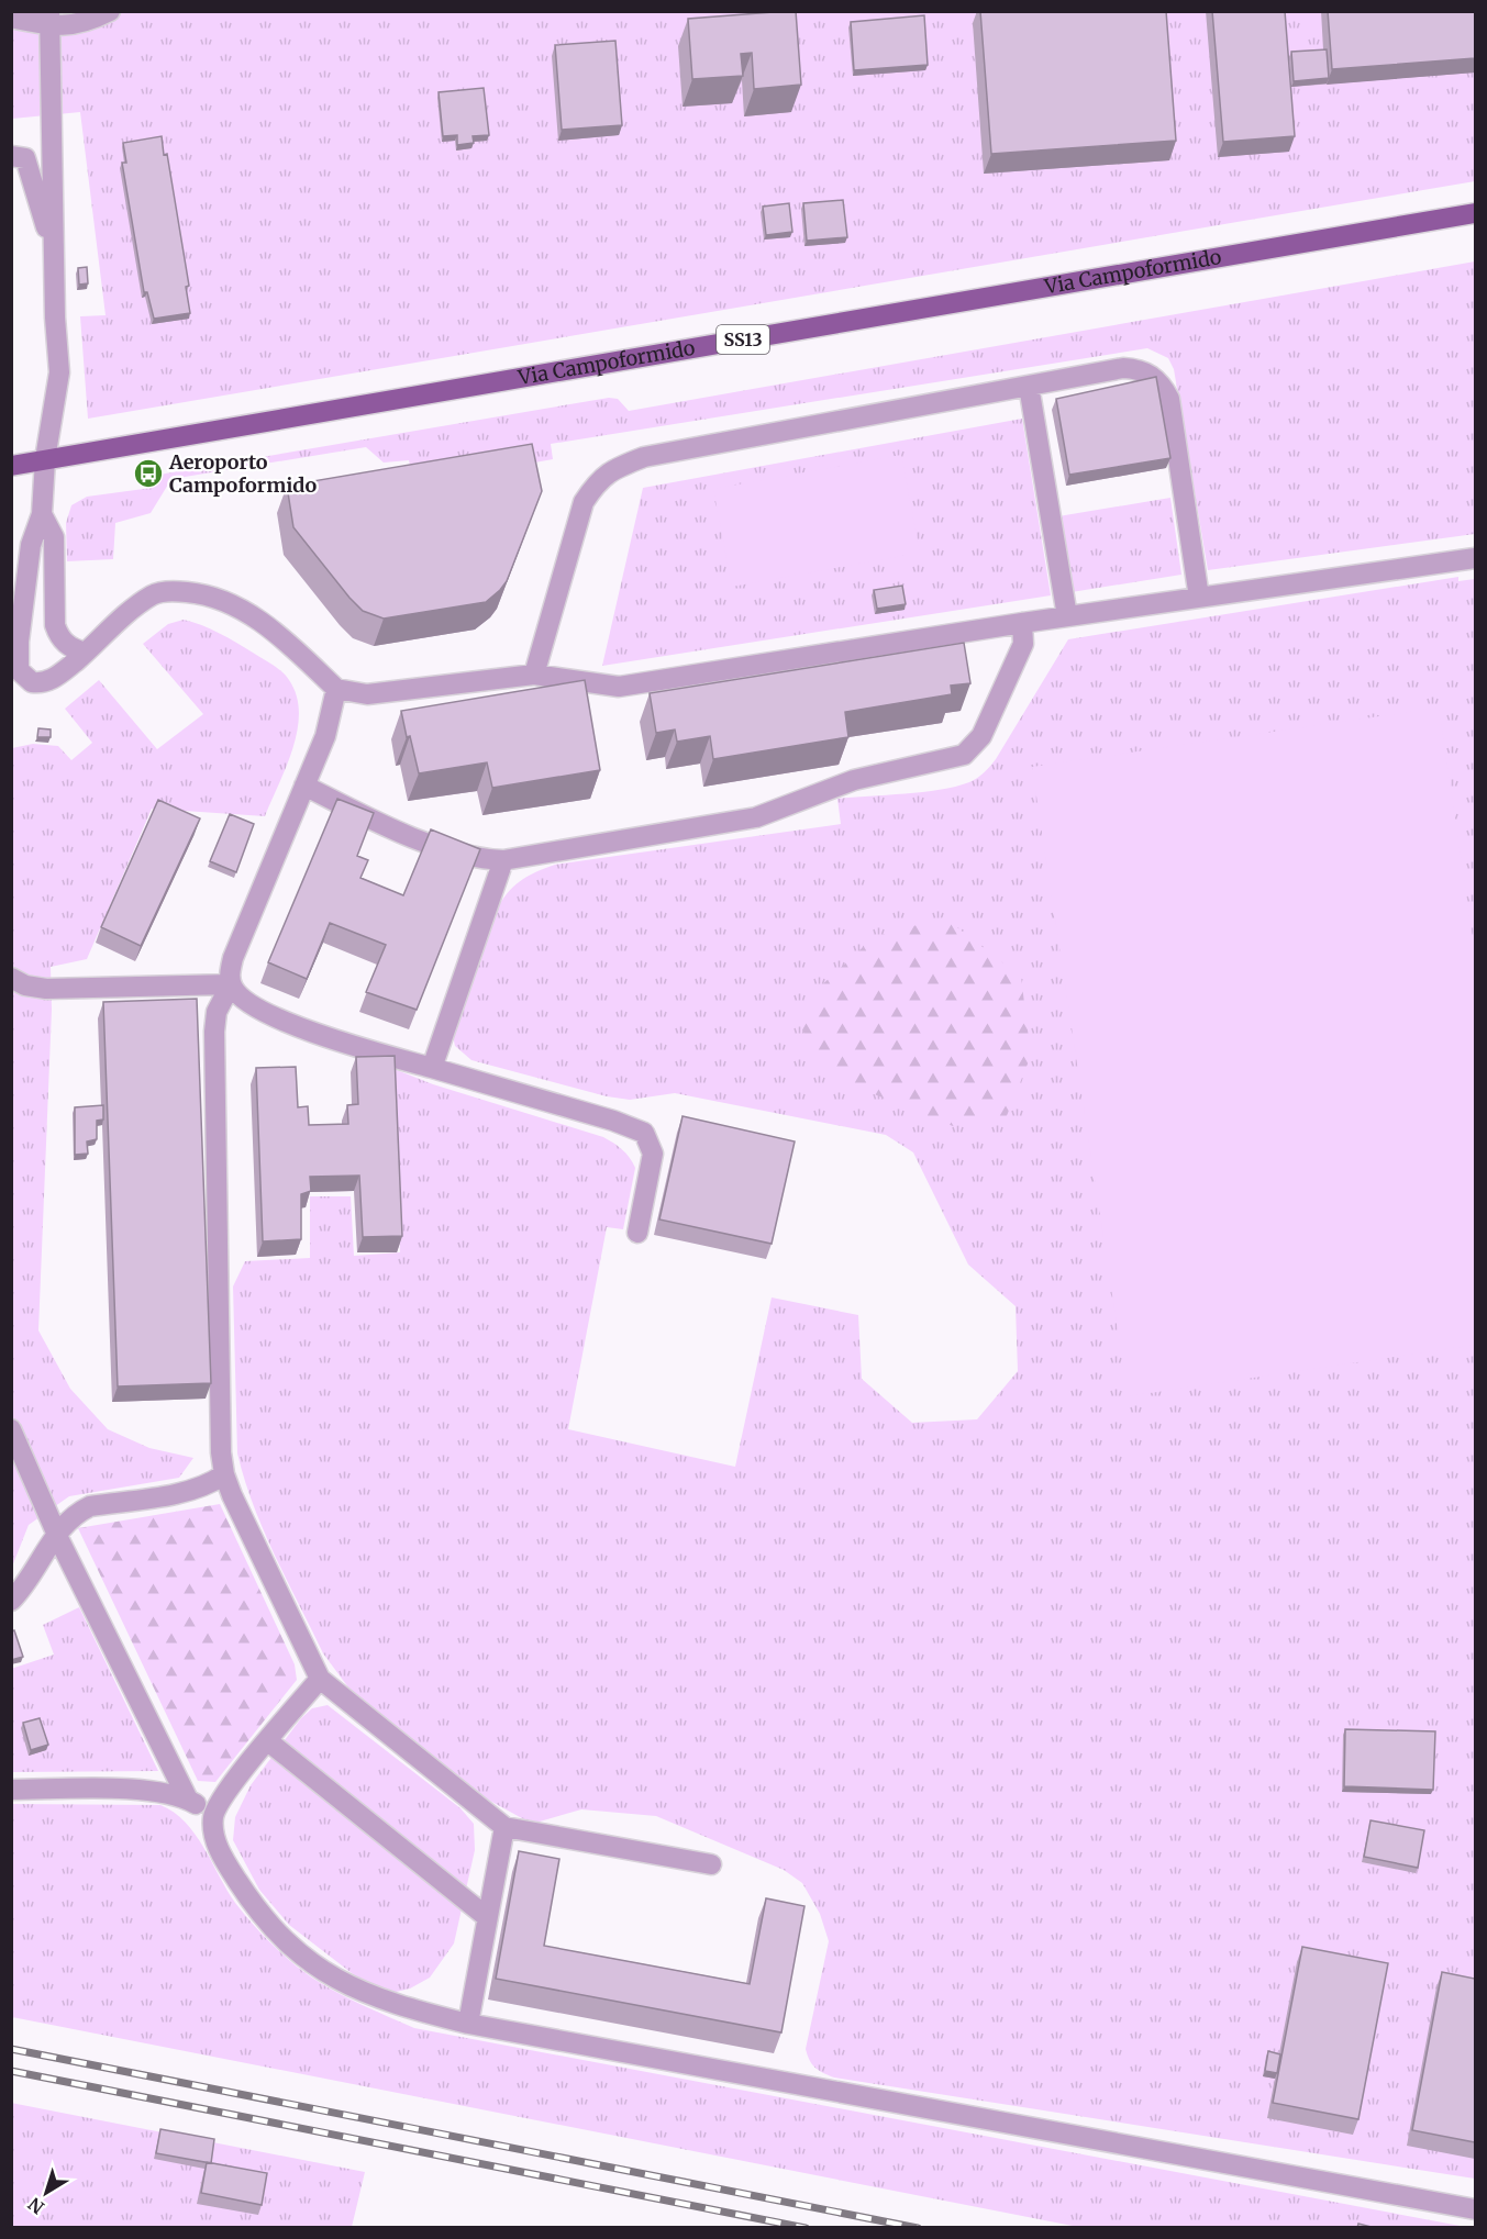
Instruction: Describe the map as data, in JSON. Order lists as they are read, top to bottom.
{
  "streets": {
    "main road": ["Via Campoformido", "SS13"]
  },
  "places": {
    "bus stop": ["Aeroporto Campoformido"]
  },
  "north": "bottom left"
}
